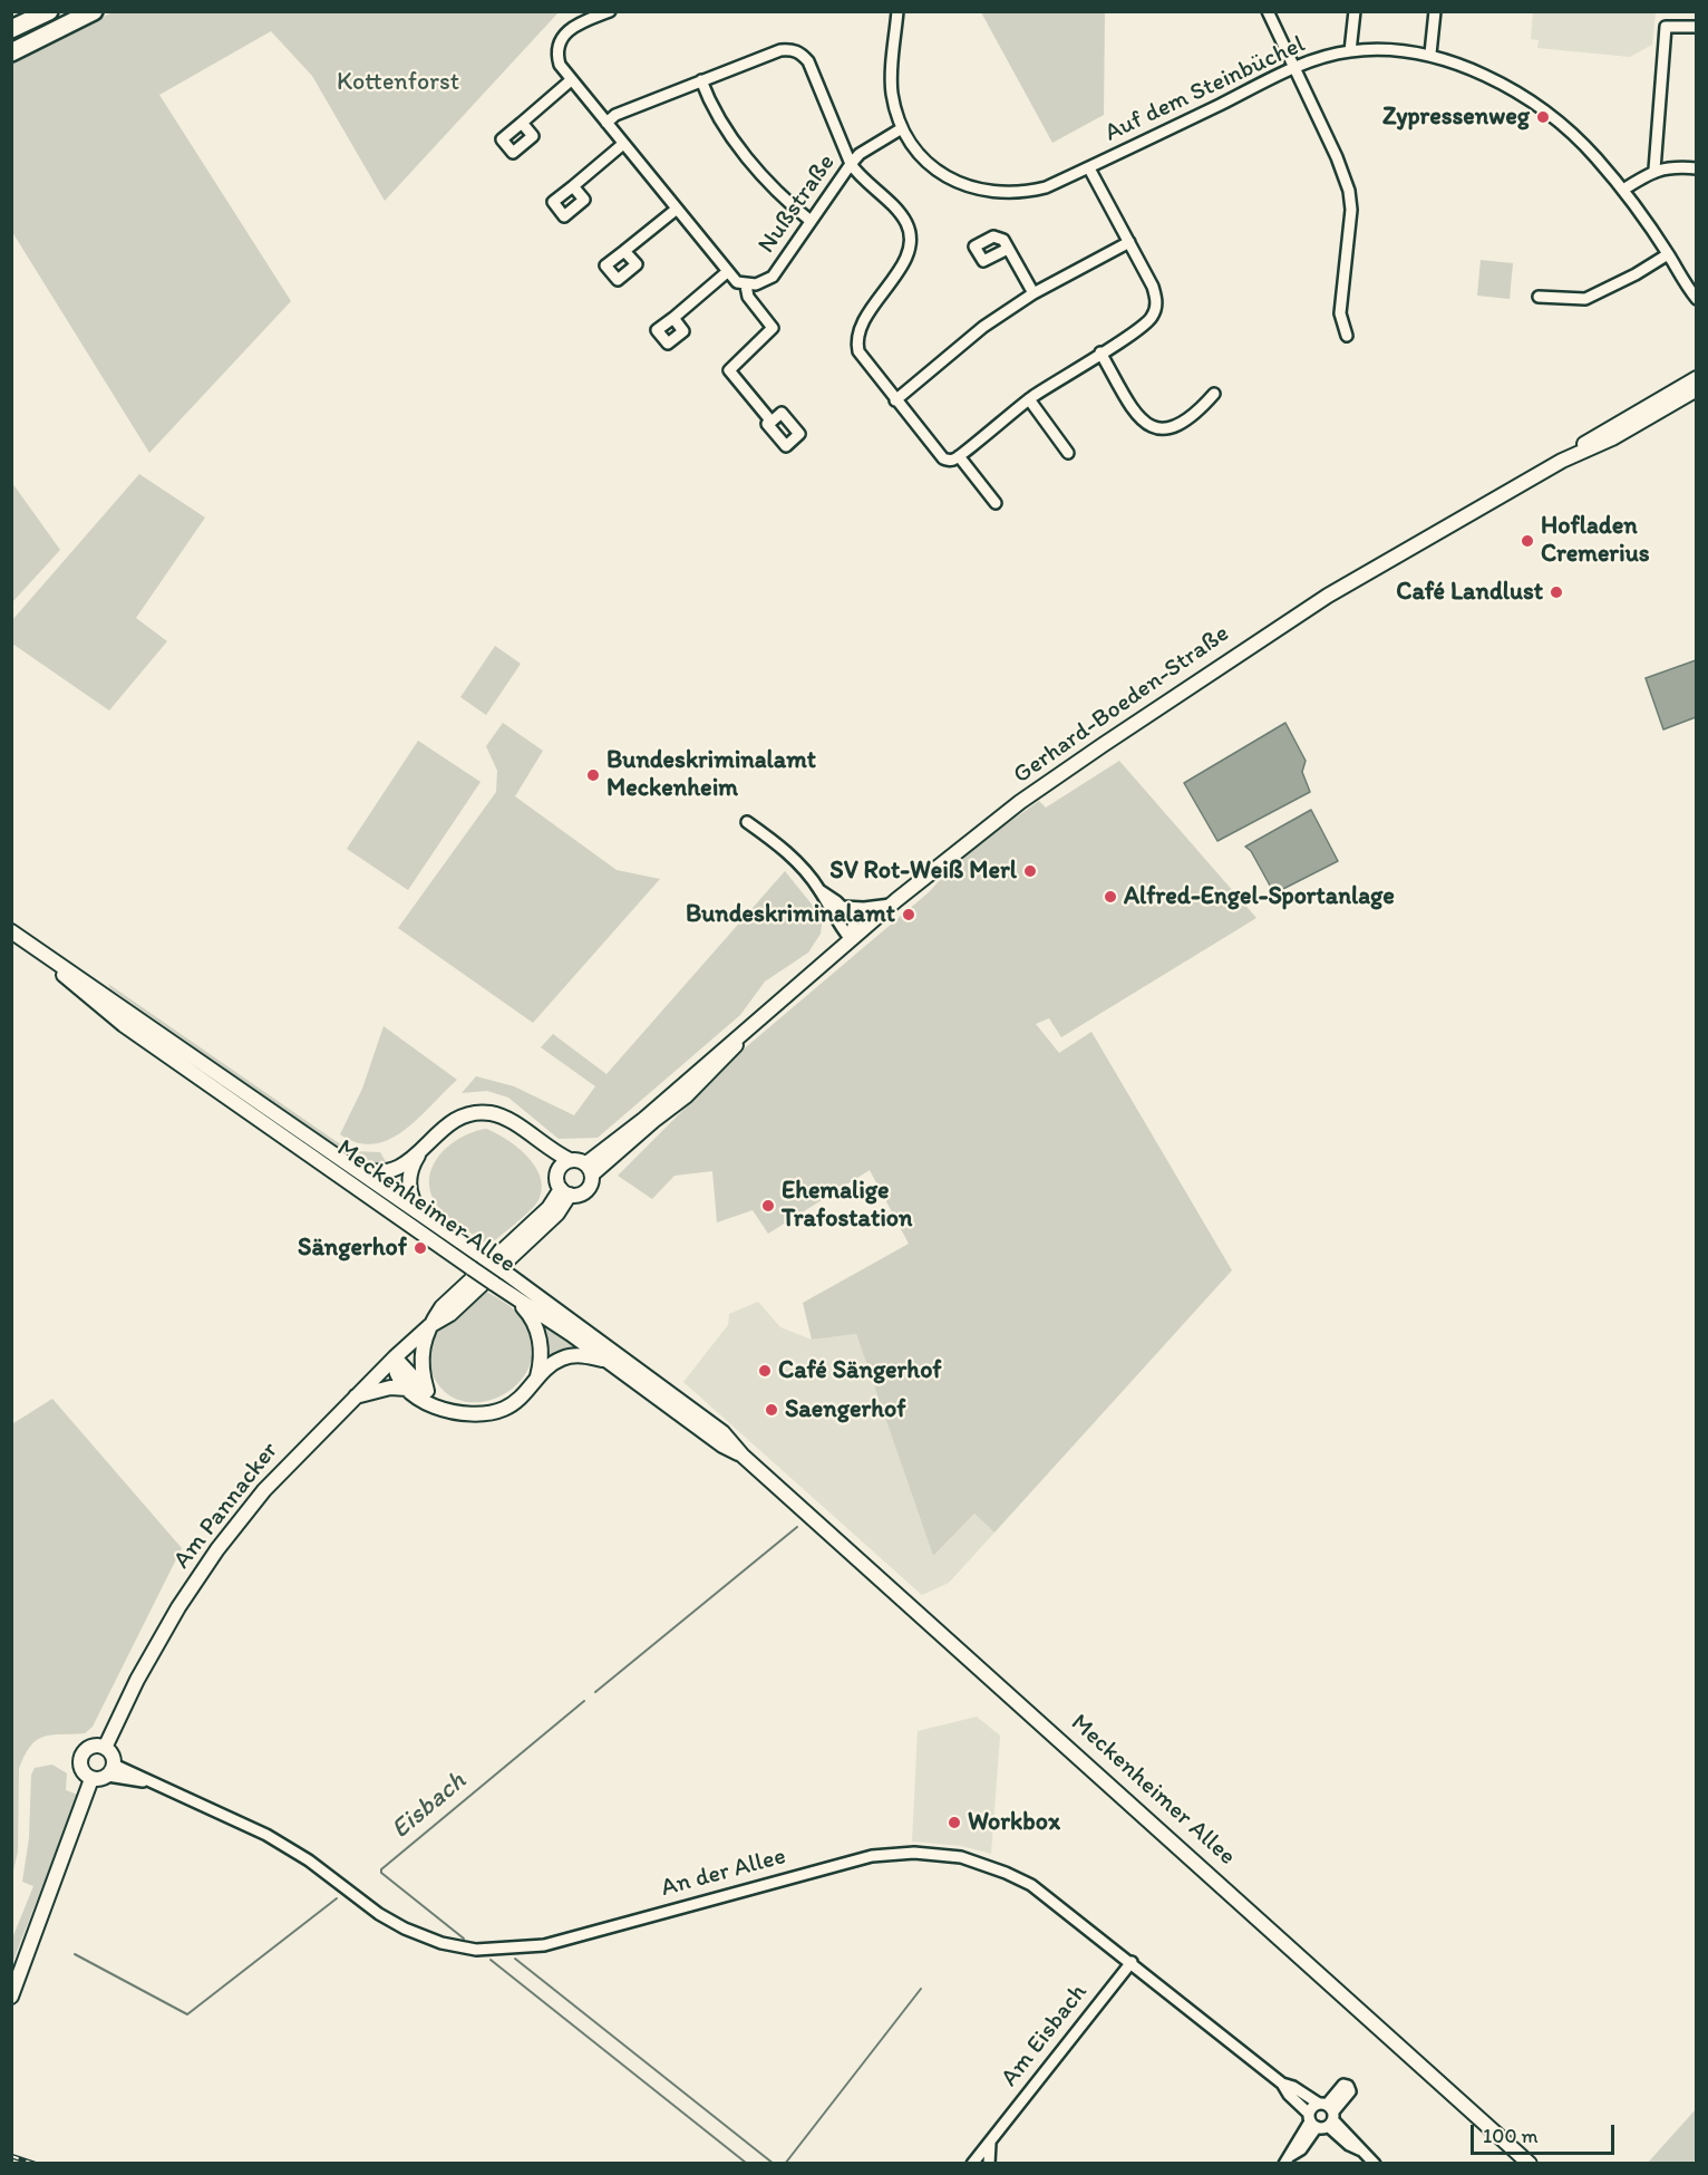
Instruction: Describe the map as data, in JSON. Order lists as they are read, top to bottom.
{
  "streets": {
    "main road": ["Gerhard-Boeden-Straße", "Meckenheimer Allee", "Am Pannacker"],
    "street": [
      "Auf dem Steinbüchel",
      "Nußstraße",
      "An der Allee",
      "Am Eisbach"
    ]
  },
  "crossings": [
    ["Auf dem Steinbüchel", "Nußstraße"],
    ["Gerhard-Boeden-Straße", "Am Pannacker"],
    ["Am Pannacker", "An der Allee"],
    ["An der Allee", "Am Eisbach"]
  ],
  "water": ["Eisbach"],
  "parks": ["Kottenforst"],
  "places": [
    "Zypressenweg",
    "Hofladen Cremerius",
    "Café Landlust",
    "Bundeskriminalamt Meckenheim",
    "SV Rot-Weiß Merl",
    "Alfred-Engel-Sportanlage",
    "Bundeskriminalamt",
    "Ehemalige Trafostation",
    "Sängerhof",
    "Café Sängerhof",
    "Saengerhof",
    "Workbox"
  ],
  "scale_bar": "100 m"
}
